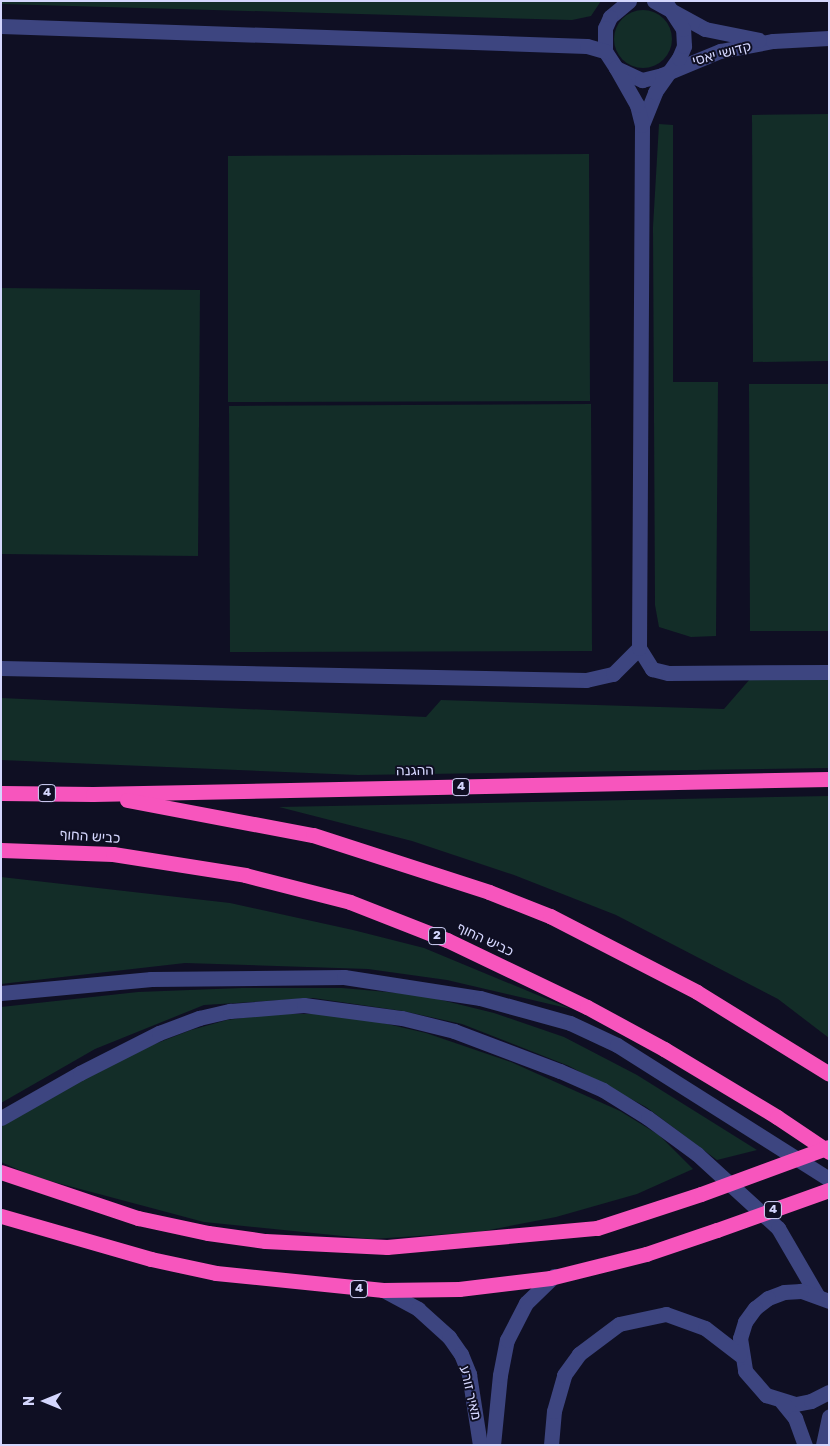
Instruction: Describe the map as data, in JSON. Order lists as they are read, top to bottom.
{
  "streets": {
    "highway": [
      "ההגנה",
      "4",
      "כביש החוף",
      "2"
    ],
    "street": ["קדושי יאסי", "מאיר זורע"]
  },
  "crossings": [
    ["4", "מאיר זורע"]
  ],
  "north": "left"
}
